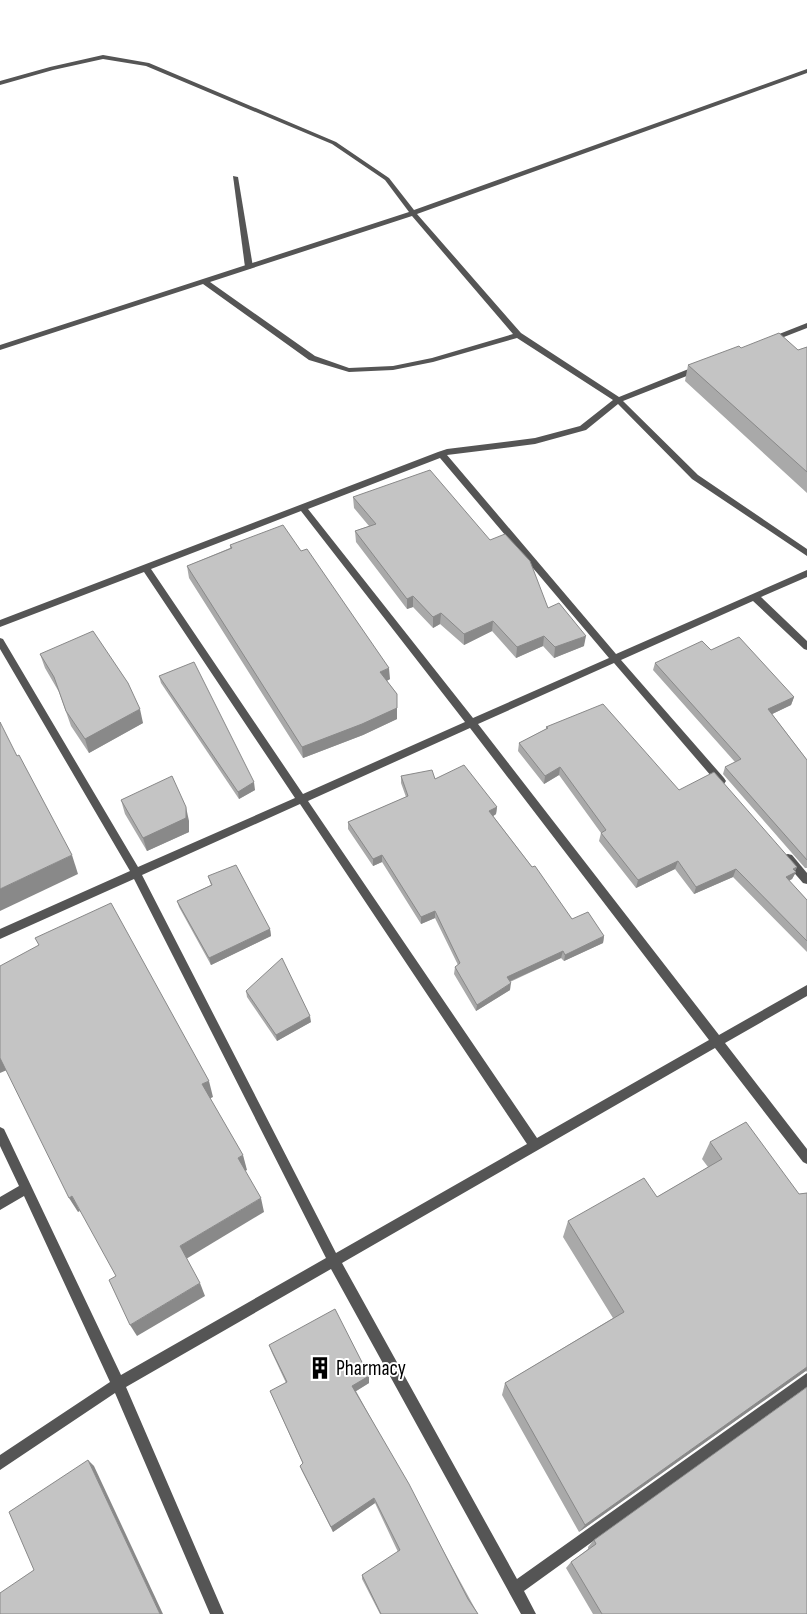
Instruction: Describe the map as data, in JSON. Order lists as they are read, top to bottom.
{
  "places": {
    "building": ["Pharmacy"]
  }
}
